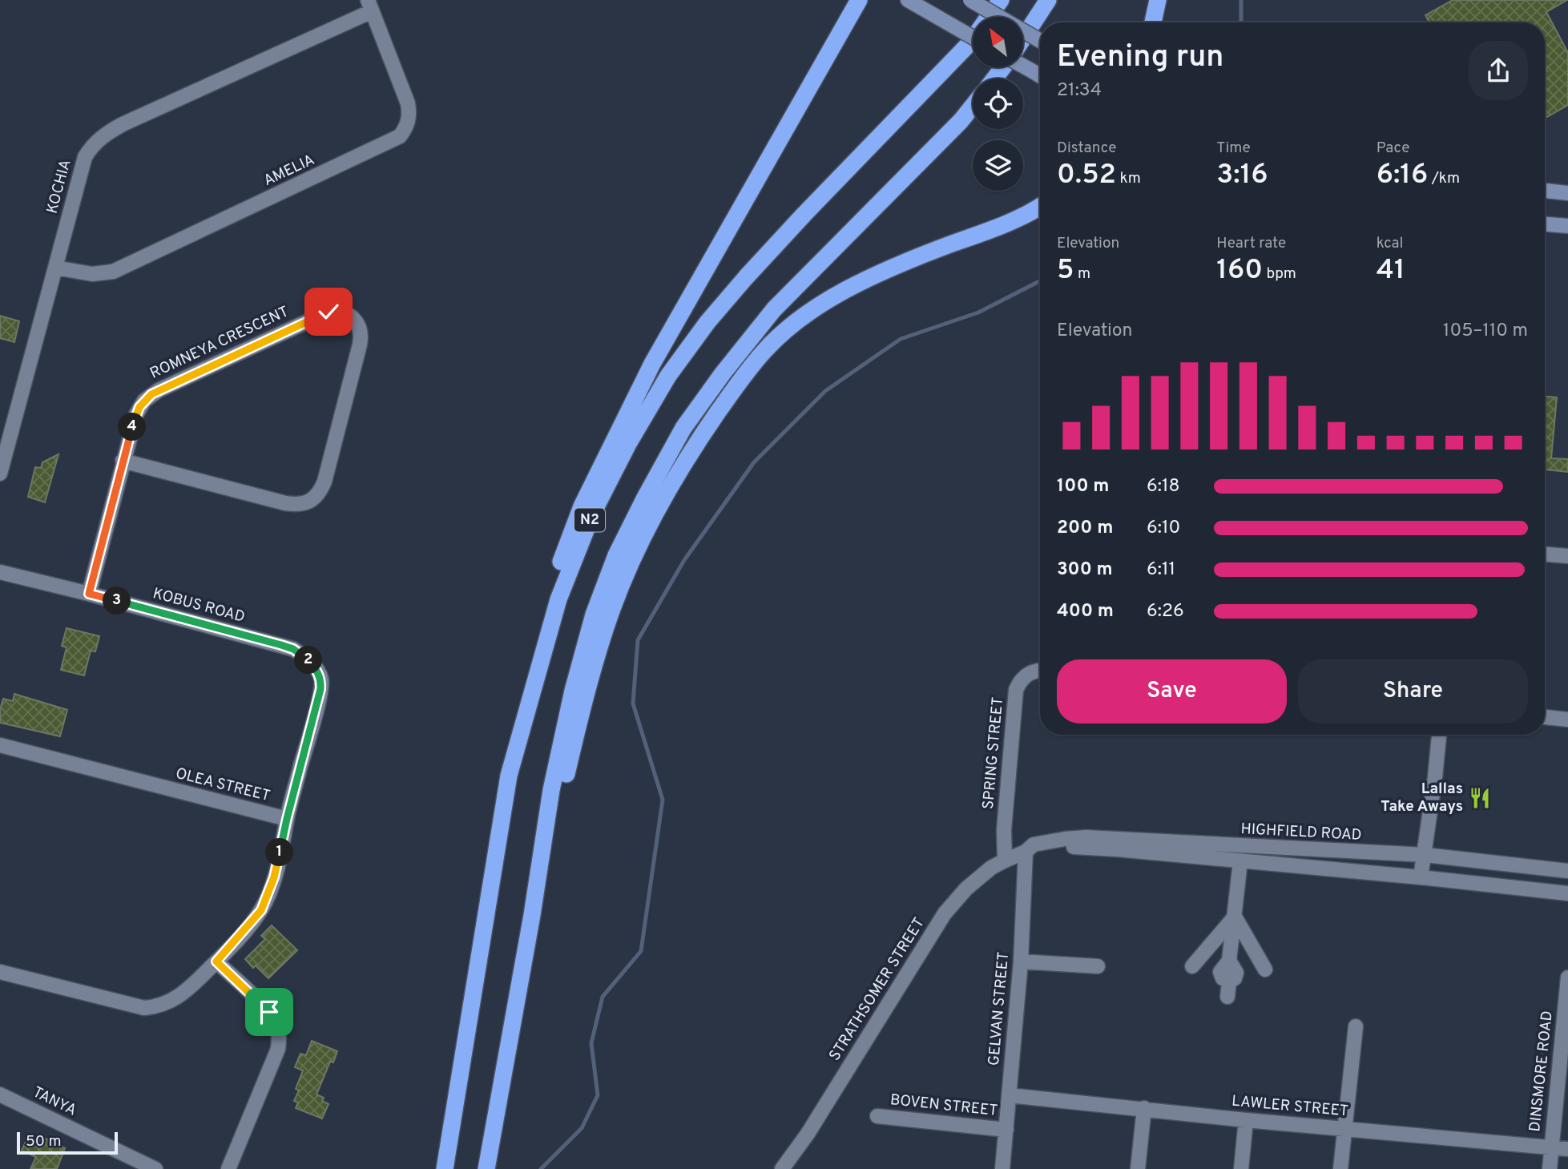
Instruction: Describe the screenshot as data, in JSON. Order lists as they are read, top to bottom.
{
  "streets": {
    "highway": ["N2"],
    "street": [
      "AMELIA",
      "KOCHIA",
      "ROMNEYA CRESCENT",
      "KOBUS ROAD",
      "SPRING STREET",
      "OLEA STREET",
      "HIGHFIELD ROAD",
      "STRATHSOMER STREET",
      "GELVAN STREET",
      "DINSMORE ROAD",
      "TANYA",
      "BOVEN STREET",
      "LAWLER STREET"
    ]
  },
  "crossings": [
    ["AMELIA", "KOCHIA"],
    ["ROMNEYA CRESCENT", "KOBUS ROAD"],
    ["KOBUS ROAD", "OLEA STREET"],
    ["SPRING STREET", "STRATHSOMER STREET"],
    ["HIGHFIELD ROAD", "STRATHSOMER STREET"],
    ["HIGHFIELD ROAD", "GELVAN STREET"],
    ["STRATHSOMER STREET", "GELVAN STREET"],
    ["GELVAN STREET", "BOVEN STREET"],
    ["GELVAN STREET", "LAWLER STREET"],
    ["DINSMORE ROAD", "LAWLER STREET"]
  ],
  "places": {
    "restaurant": ["Lallas Take Aways"]
  },
  "scale_bar": "50 m",
  "north": "top left",
  "page": {
    "heading": ["Evening run", "21:34"],
    "stats": [
      ["Distance", "0.52 km"],
      ["Time", "3:16"],
      ["Pace", "6:16 /km"],
      ["Elevation", "5 m"],
      ["Heart rate", "160 bpm"],
      ["kcal", "41"]
    ],
    "chart": ["Elevation", "105–110 m"],
    "pins": [
      "4",
      "3",
      "2",
      "1"
    ],
    "list": [
      {
        "name": "100 m",
        "note": "6:18"
      },
      {
        "name": "200 m",
        "note": "6:10"
      },
      {
        "name": "300 m",
        "note": "6:11"
      },
      {
        "name": "400 m",
        "note": "6:26"
      }
    ],
    "buttons": ["Save", "Share"],
    "scale": "50 m"
  }
}
